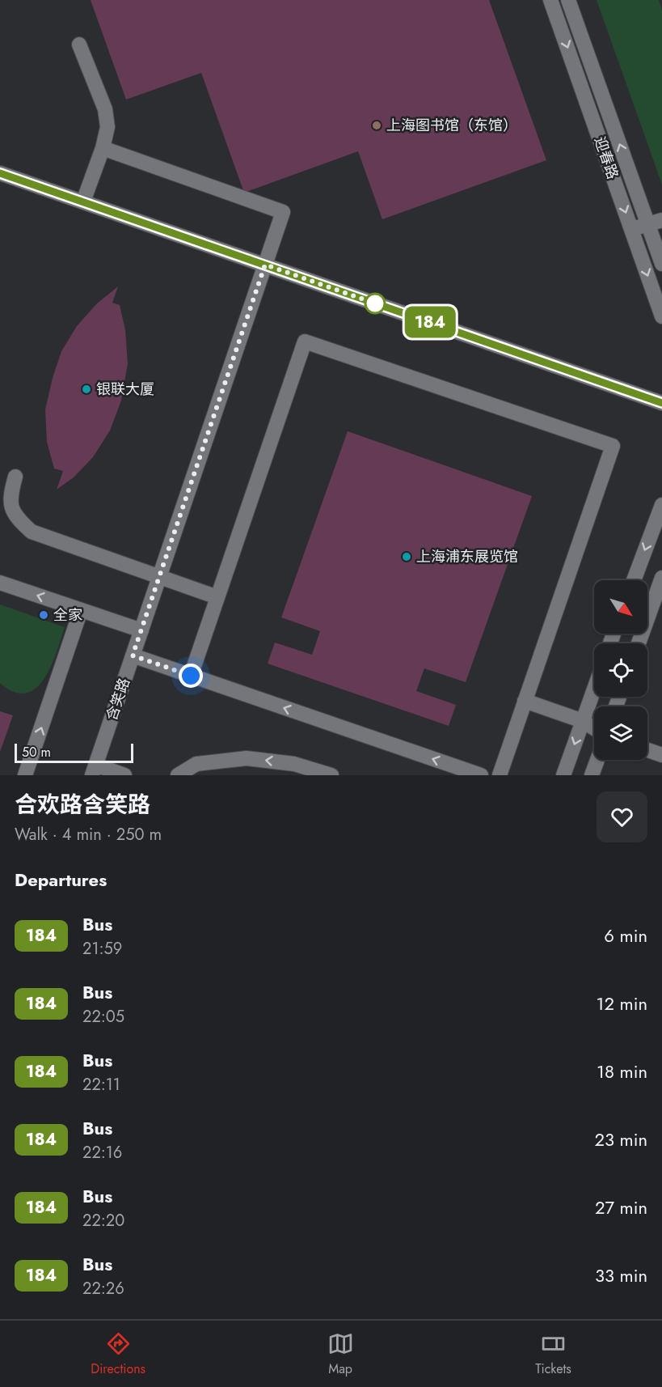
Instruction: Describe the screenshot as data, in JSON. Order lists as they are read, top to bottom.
{
  "streets": {
    "street": ["迎春路", "含笑路"]
  },
  "places": [
    "上海图书馆（东馆）",
    "银联大厦",
    "上海浦东展览馆",
    "全家"
  ],
  "lines": ["bus line 184"],
  "scale_bar": "50 m",
  "north": "bottom right",
  "page": {
    "on_map": "184",
    "scale": "50 m",
    "heading": [
      ["合欢路含笑路", "Walk · 4 min · 250 m"],
      "Departures"
    ],
    "list": [
      {
        "mark": "184",
        "name": "Bus",
        "note": "21:59",
        "value": "6 min"
      },
      {
        "mark": "184",
        "name": "Bus",
        "note": "22:05",
        "value": "12 min"
      },
      {
        "mark": "184",
        "name": "Bus",
        "note": "22:11",
        "value": "18 min"
      },
      {
        "mark": "184",
        "name": "Bus",
        "note": "22:16",
        "value": "23 min"
      },
      {
        "mark": "184",
        "name": "Bus",
        "note": "22:20",
        "value": "27 min"
      },
      {
        "mark": "184",
        "name": "Bus",
        "note": "22:26",
        "value": "33 min"
      }
    ],
    "tabs": ["Directions", "Map", "Tickets"]
  }
}
